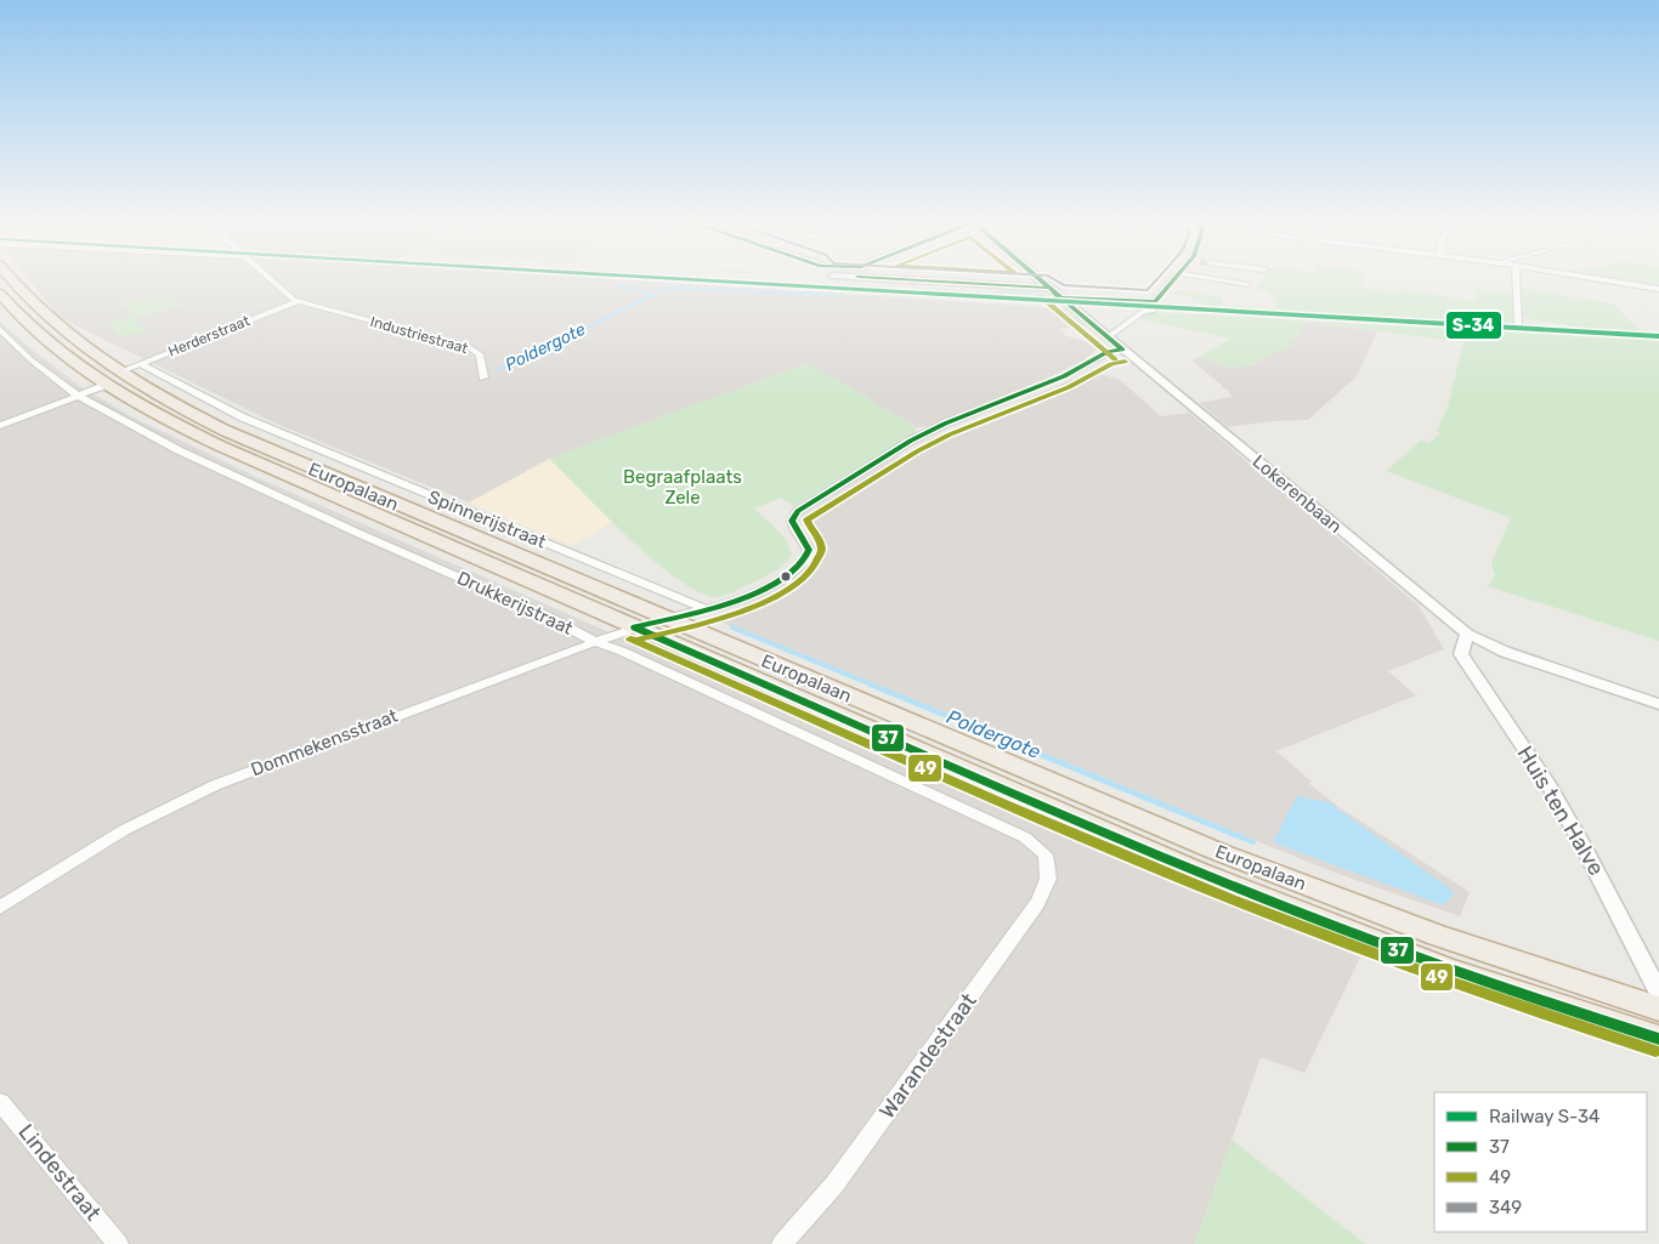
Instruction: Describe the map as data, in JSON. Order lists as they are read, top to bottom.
{
  "streets": {
    "highway": ["Europalaan"],
    "street": [
      "Industriestraat",
      "Herderstraat",
      "Lokerenbaan",
      "Spinnerijstraat",
      "Drukkerijstraat",
      "Dommekensstraat",
      "Huis ten Halve",
      "Warandestraat",
      "Lindestraat"
    ]
  },
  "crossings": [
    ["Industriestraat", "Herderstraat"],
    ["Herderstraat", "Europalaan"],
    ["Herderstraat", "Spinnerijstraat"],
    ["Europalaan", "Dommekensstraat"],
    ["Lokerenbaan", "Dommekensstraat"],
    ["Lokerenbaan", "Huis ten Halve"],
    ["Spinnerijstraat", "Dommekensstraat"],
    ["Drukkerijstraat", "Dommekensstraat"],
    ["Drukkerijstraat", "Warandestraat"]
  ],
  "water": ["Poldergote"],
  "parks": ["Begraafplaats Zele"],
  "lines": [
    "rail line S-34",
    "transit line 37",
    "transit line 349",
    "transit line 49"
  ],
  "legend": [
    "Railway S-34",
    "37",
    "49",
    "349"
  ]
}
